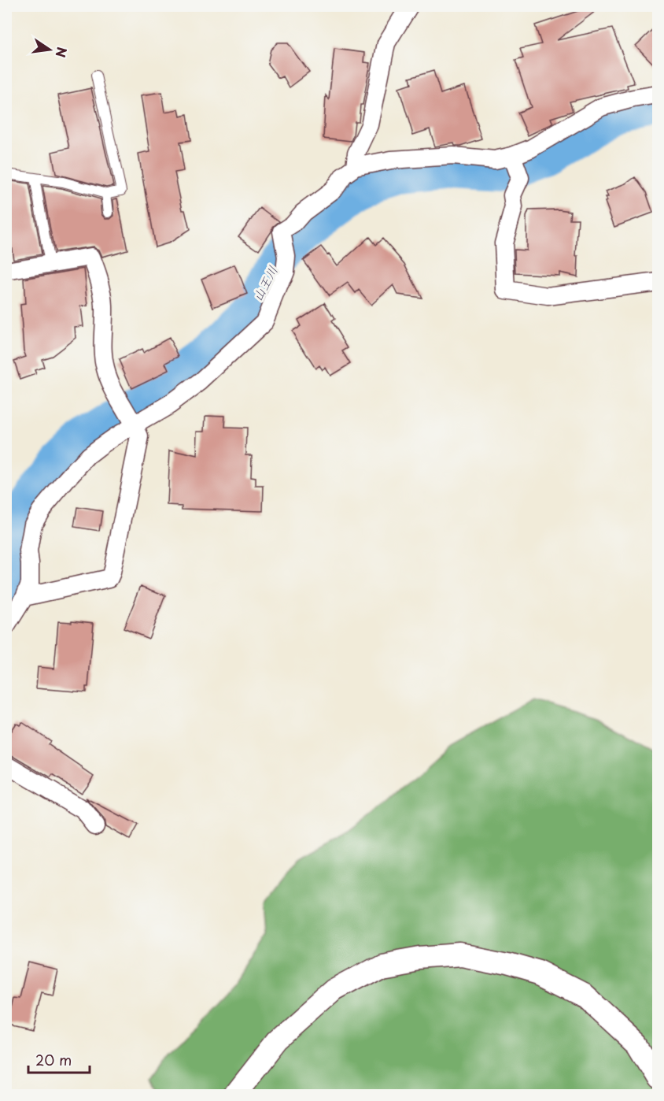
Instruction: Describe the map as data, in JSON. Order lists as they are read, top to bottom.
{
  "water": ["山王川"],
  "scale_bar": "20 m",
  "north": "right"
}
